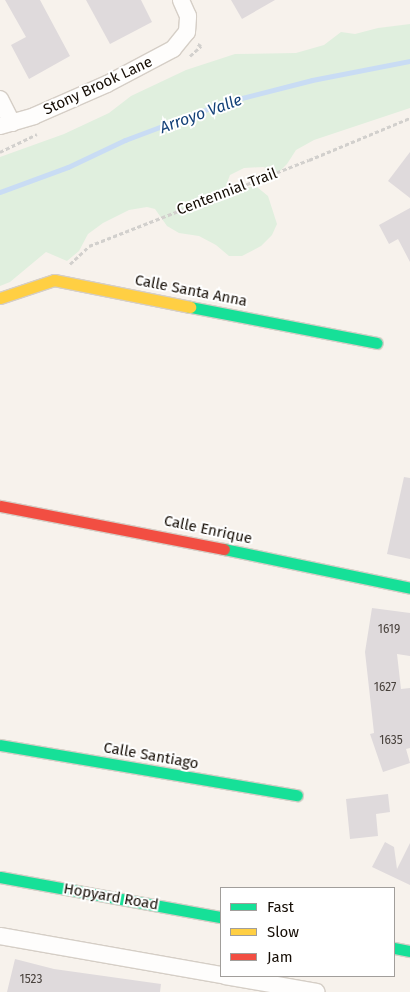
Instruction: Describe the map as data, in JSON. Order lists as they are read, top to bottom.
{
  "streets": {
    "street": [
      "Stony Brook Lane",
      "Calle Santa Anna",
      "Calle Enrique",
      "Calle Santiago",
      "Hopyard Road"
    ],
    "path": ["Centennial Trail"]
  },
  "crossings": [
    ["Centennial Trail", "Calle Santa Anna"]
  ],
  "water": ["Arroyo Valle"],
  "house_numbers": [
    "1619",
    "1627",
    "1635",
    "1523"
  ],
  "legend": ["Fast", "Slow", "Jam"]
}
